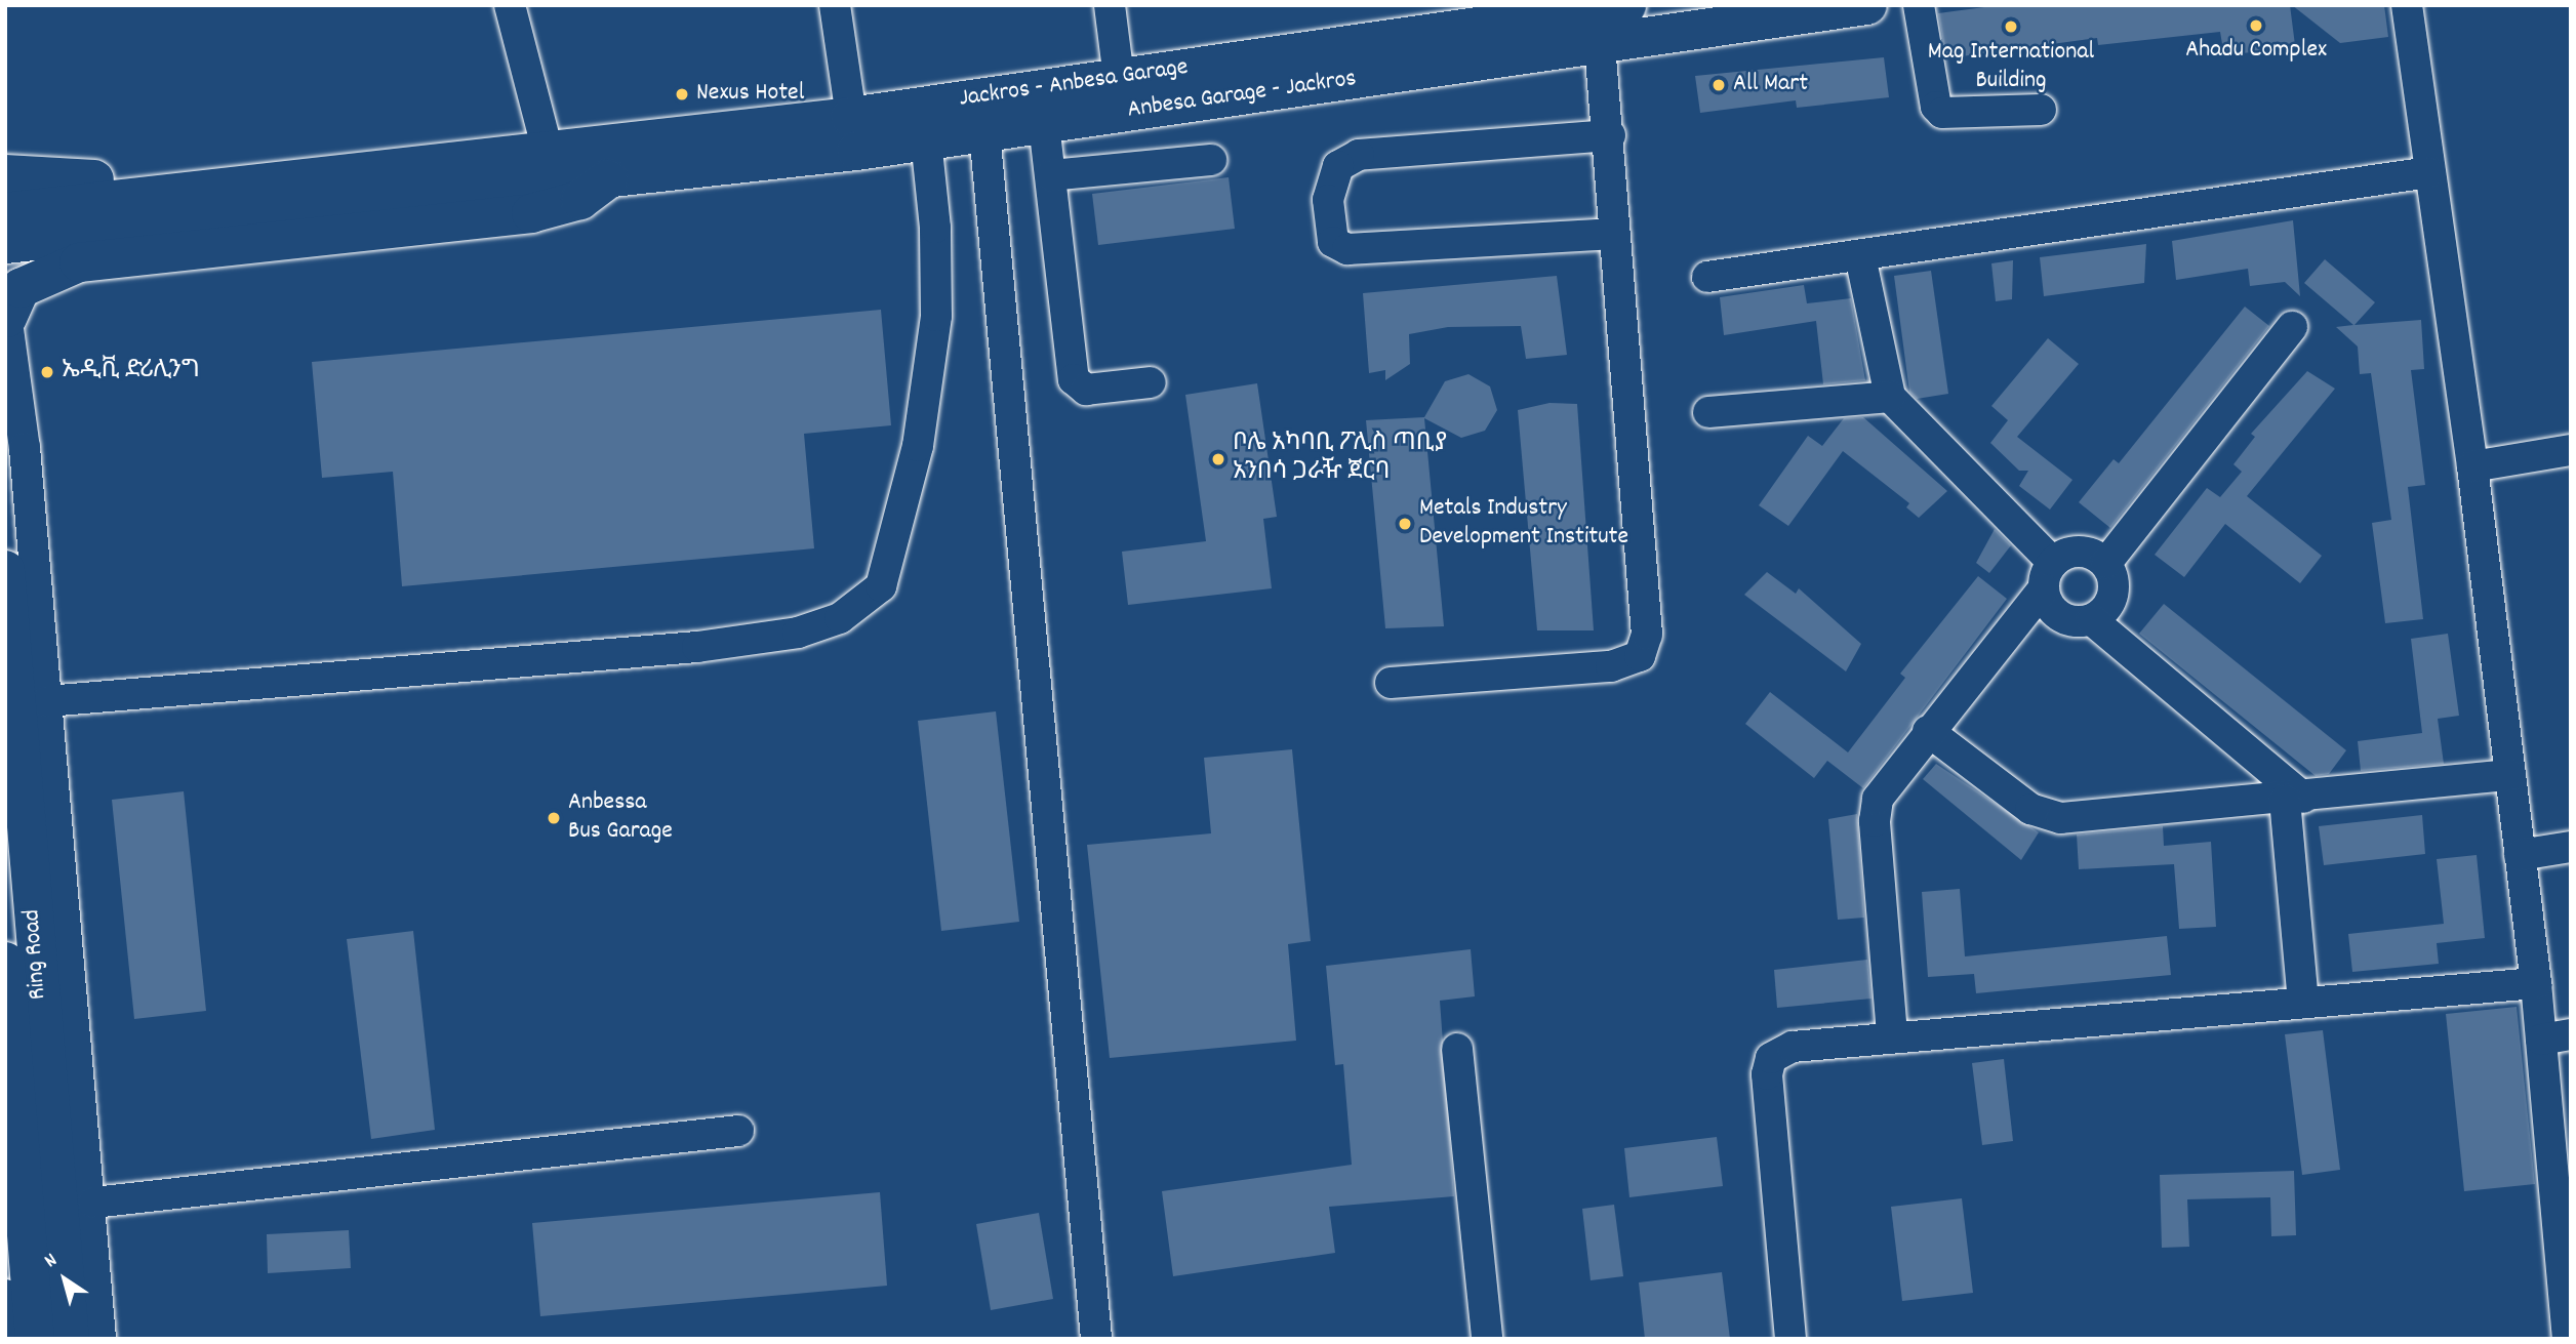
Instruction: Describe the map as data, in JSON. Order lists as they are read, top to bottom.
{
  "streets": {
    "main road": ["Jackros - Anbesa Garage", "Anbesa Garage - Jackros", "Ring Road"]
  },
  "crossings": [
    ["Jackros - Anbesa Garage", "Anbesa Garage - Jackros"]
  ],
  "places": [
    "Ahadu Complex",
    "Mag International Building",
    "All Mart",
    "Nexus Hotel",
    "ኤዲቪ ድሪሊንግ",
    "ቦሌ አካባቢ ፖሊስ ጣቢያ አንበሳ ጋራዥ ጀርባ",
    "Metals Industry Development Institute",
    "Anbessa Bus Garage"
  ],
  "north": "top left"
}
